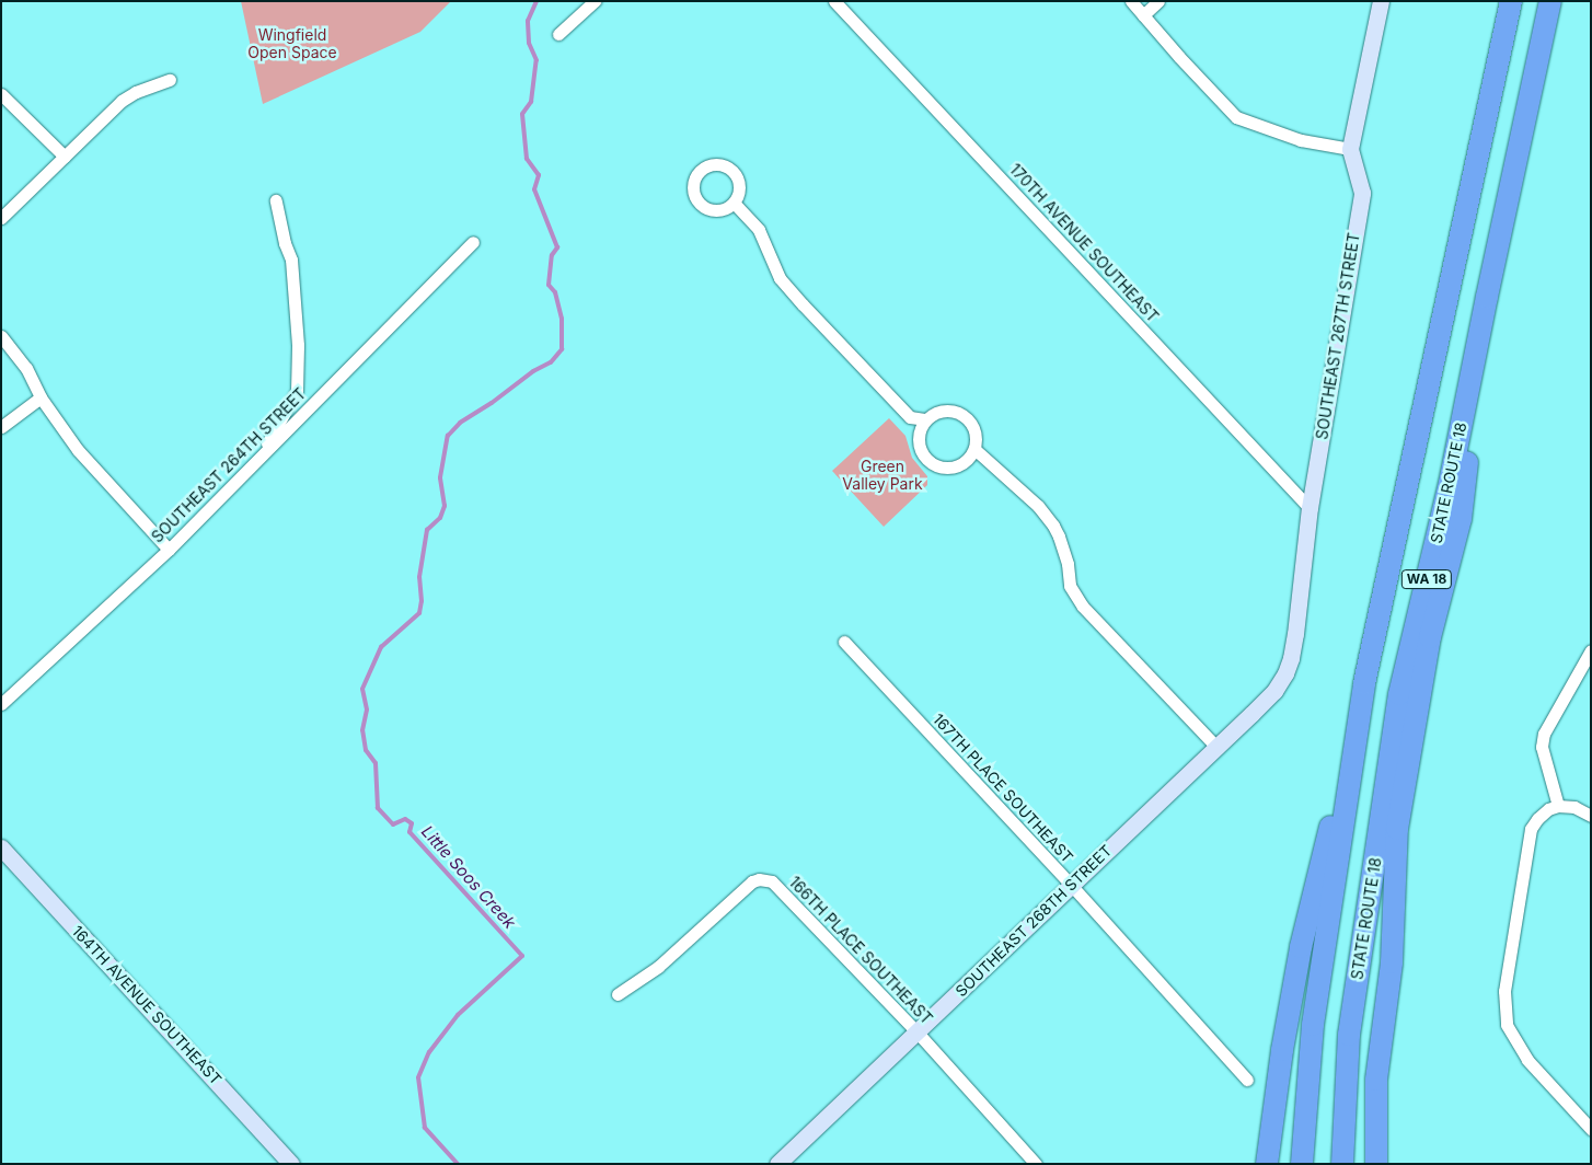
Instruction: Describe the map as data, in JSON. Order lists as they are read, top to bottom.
{
  "streets": {
    "highway": ["STATE ROUTE 18", "WA 18"],
    "street": [
      "170TH AVENUE SOUTHEAST",
      "SOUTHEAST 267TH STREET",
      "SOUTHEAST 264TH STREET",
      "167TH PLACE SOUTHEAST",
      "SOUTHEAST 268TH STREET",
      "166TH PLACE SOUTHEAST",
      "164TH AVENUE SOUTHEAST"
    ]
  },
  "crossings": [
    ["170TH AVENUE SOUTHEAST", "SOUTHEAST 267TH STREET"],
    ["SOUTHEAST 267TH STREET", "SOUTHEAST 268TH STREET"],
    ["167TH PLACE SOUTHEAST", "SOUTHEAST 268TH STREET"],
    ["SOUTHEAST 268TH STREET", "166TH PLACE SOUTHEAST"]
  ],
  "water": ["Little Soos Creek"],
  "parks": ["Wingfield Open Space", "Green Valley Park"]
}
